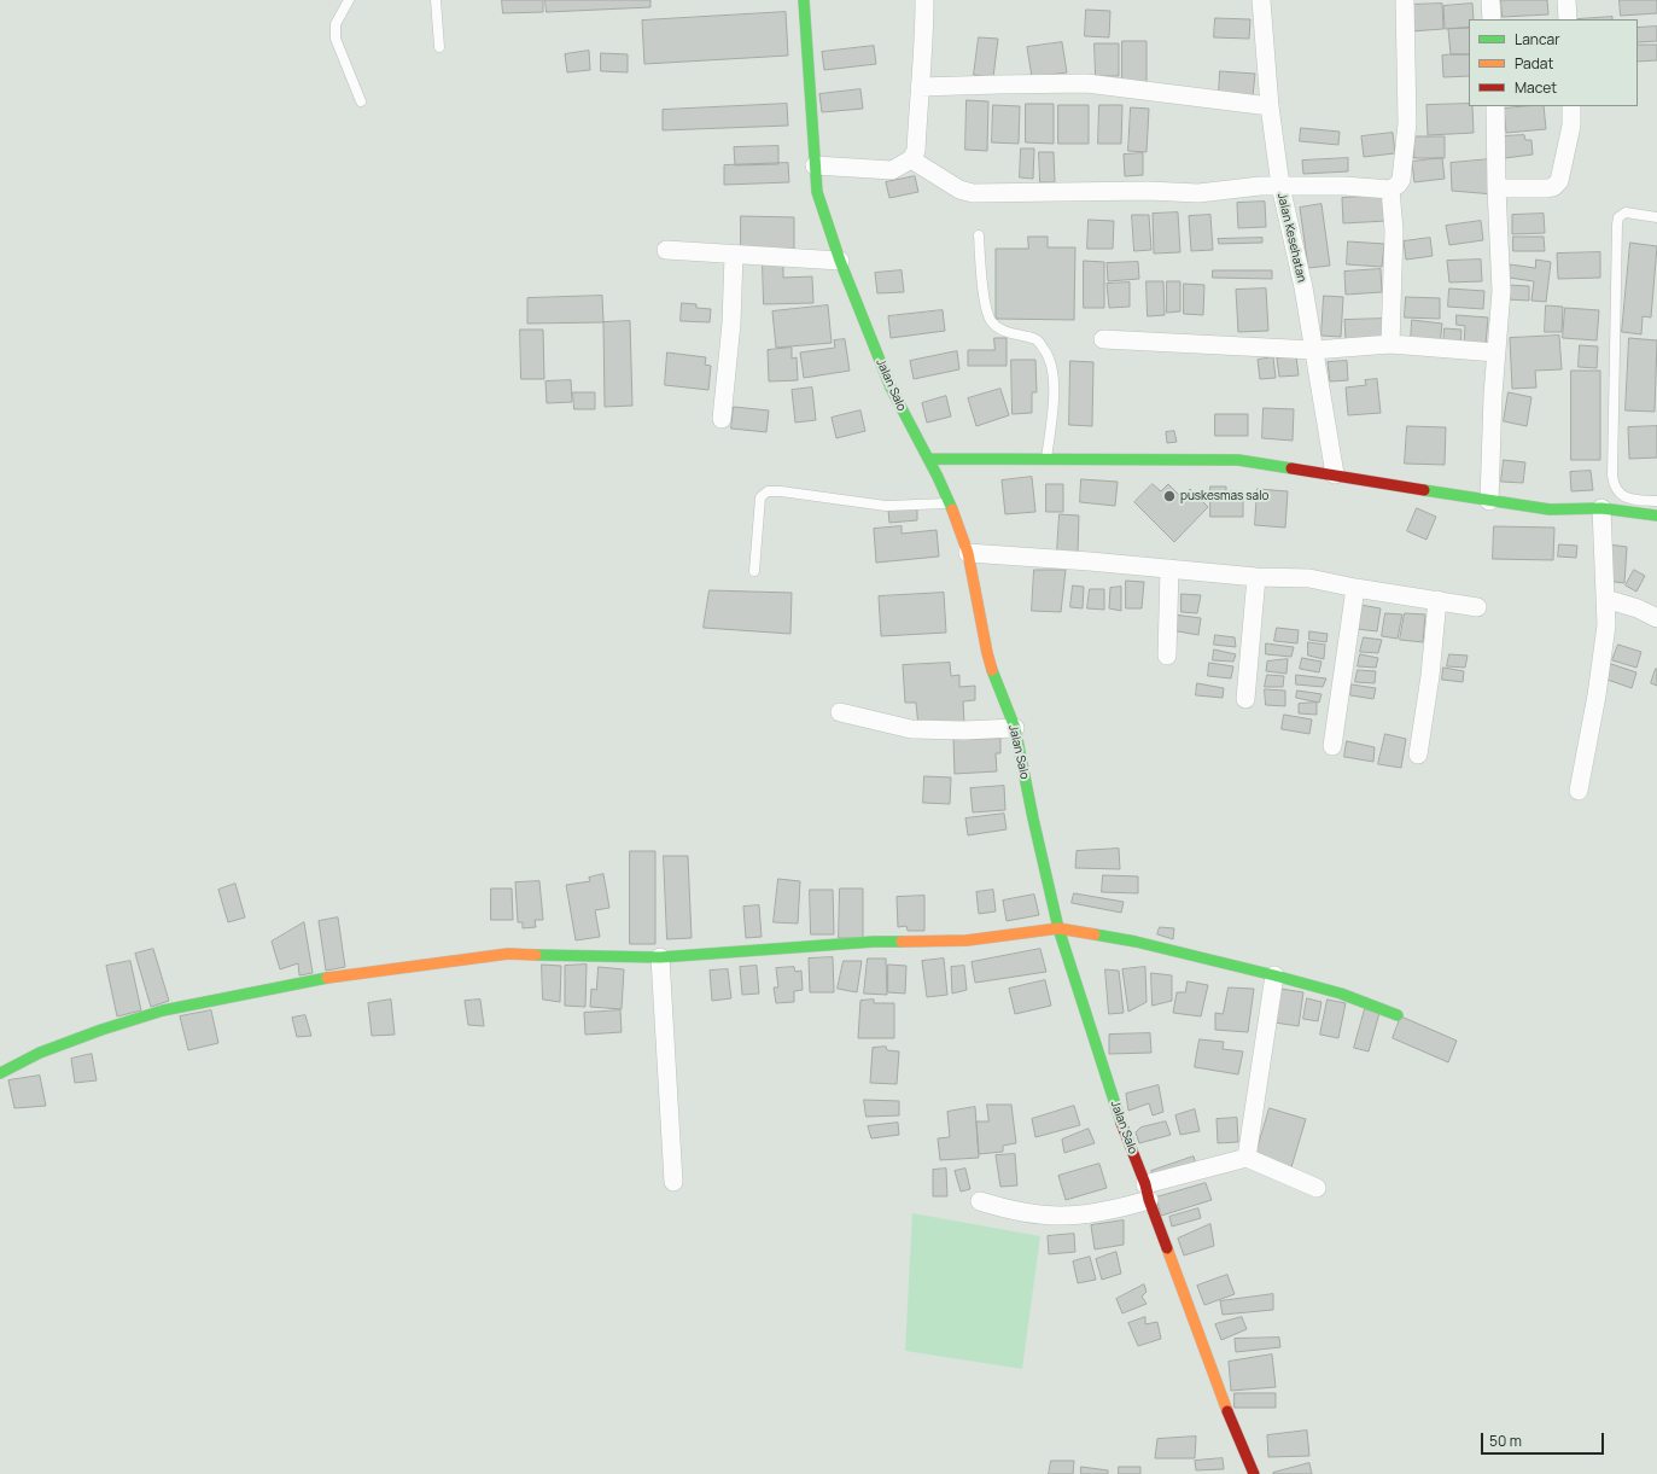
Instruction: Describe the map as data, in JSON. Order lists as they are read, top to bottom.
{
  "streets": {
    "street": ["Jalan Kesehatan", "Jalan Salo"]
  },
  "places": ["puskesmas salo"],
  "legend": ["Lancar", "Padat", "Macet"],
  "scale_bar": "50 m"
}
